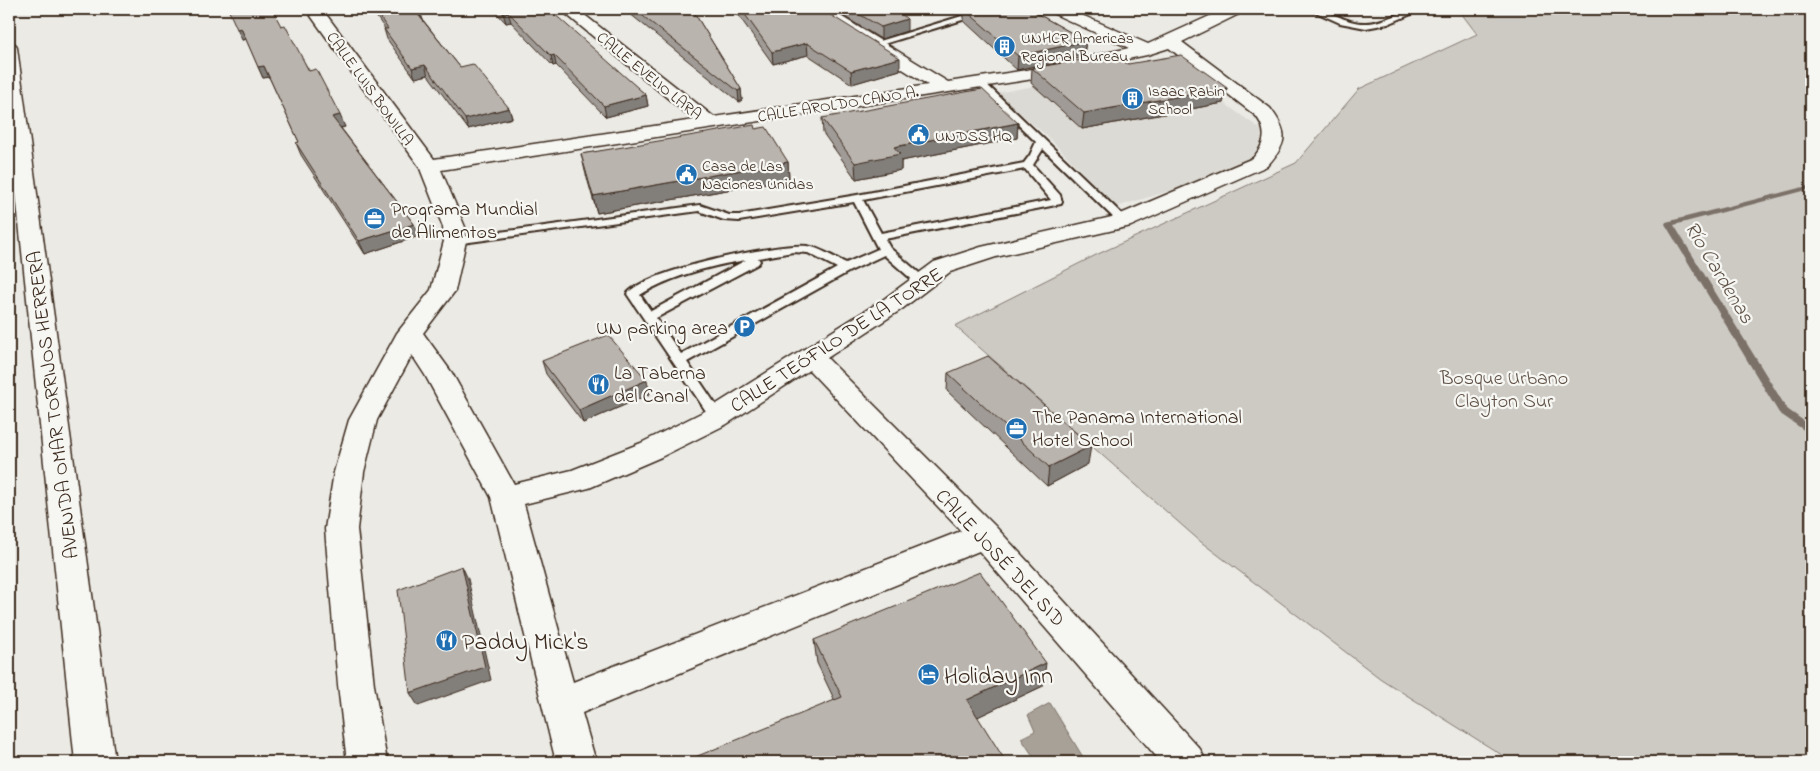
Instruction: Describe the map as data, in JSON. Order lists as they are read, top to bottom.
{
  "streets": {
    "street": [
      "CALLE EVELIO LARA",
      "CALLE LUIS BONILLA",
      "CALLE AROLDO CANO A.",
      "CALLE TEÓFILO DE LA TORRE",
      "AVENIDA OMAR TORRIJOS HERRERA",
      "CALLE JOSÉ DEL SID"
    ]
  },
  "crossings": [
    ["CALLE EVELIO LARA", "CALLE AROLDO CANO A."],
    ["CALLE LUIS BONILLA", "CALLE AROLDO CANO A."],
    ["CALLE AROLDO CANO A.", "CALLE TEÓFILO DE LA TORRE"],
    ["CALLE TEÓFILO DE LA TORRE", "CALLE JOSÉ DEL SID"]
  ],
  "water": ["Río Cardenas"],
  "parks": ["Bosque Urbano Clayton Sur"],
  "places": {
    "building": ["UNHCR Americas Regional Bureau", "Isaac Rabin School"],
    "public building": ["UNDSS HQ", "Casa de Las Naciones Unidas"],
    "office": ["Programa Mundial de Alimentos", "The Panama International Hotel School"],
    "parking": ["UN parking area"],
    "restaurant": ["La Taberna del Canal", "Paddy Mick's"],
    "hotel": ["Holiday Inn"]
  }
}
